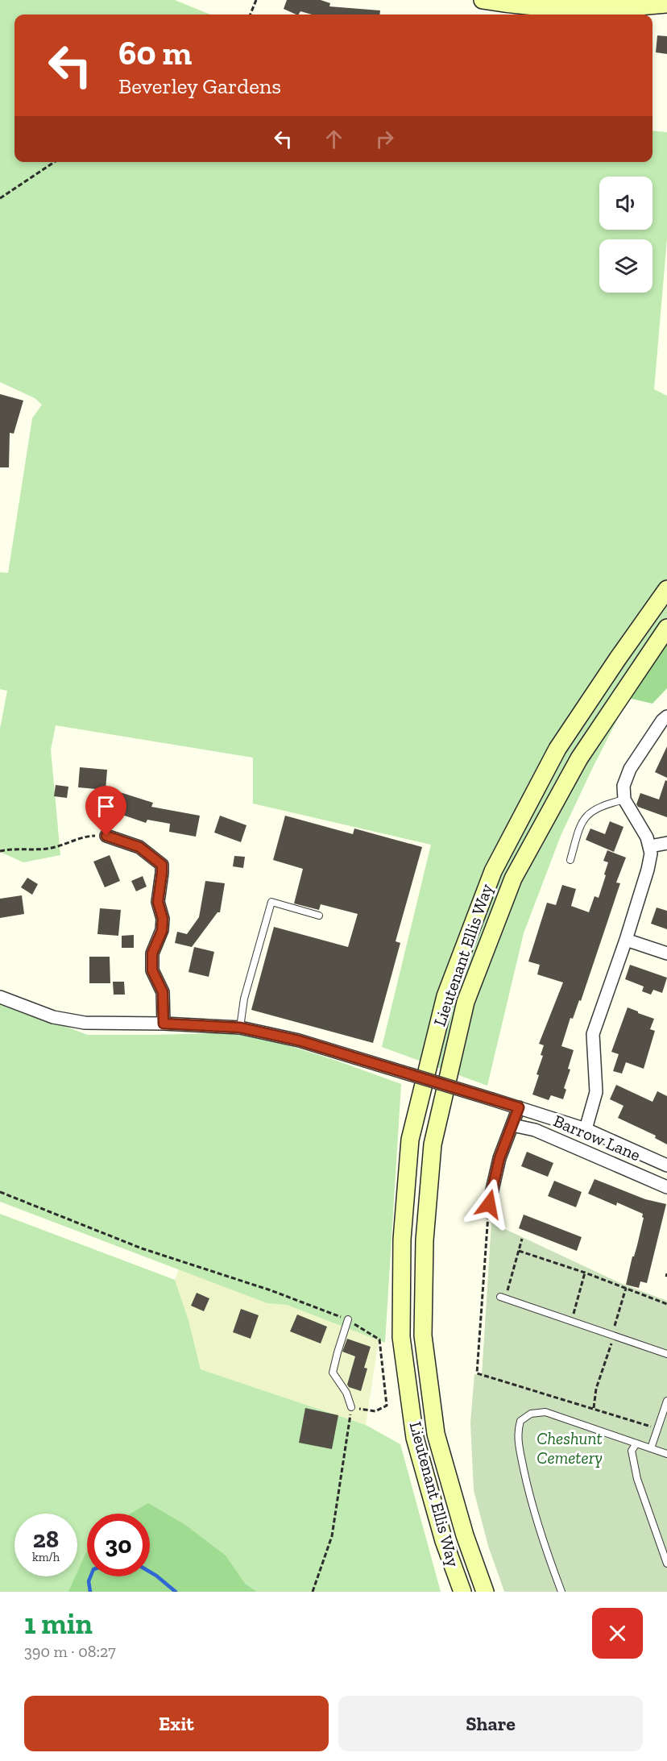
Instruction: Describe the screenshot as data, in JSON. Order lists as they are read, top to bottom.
{
  "streets": {
    "main road": ["Lieutenant Ellis Way"],
    "street": ["Barrow Lane"]
  },
  "parks": ["Cheshunt Cemetery"],
  "page": {
    "turn": ["60 m", "Beverley Gardens"],
    "speed": "28 km/h",
    "limit": "30",
    "heading": ["1 min", "390 m · 08:27"],
    "buttons": ["Exit", "Share"]
  }
}
